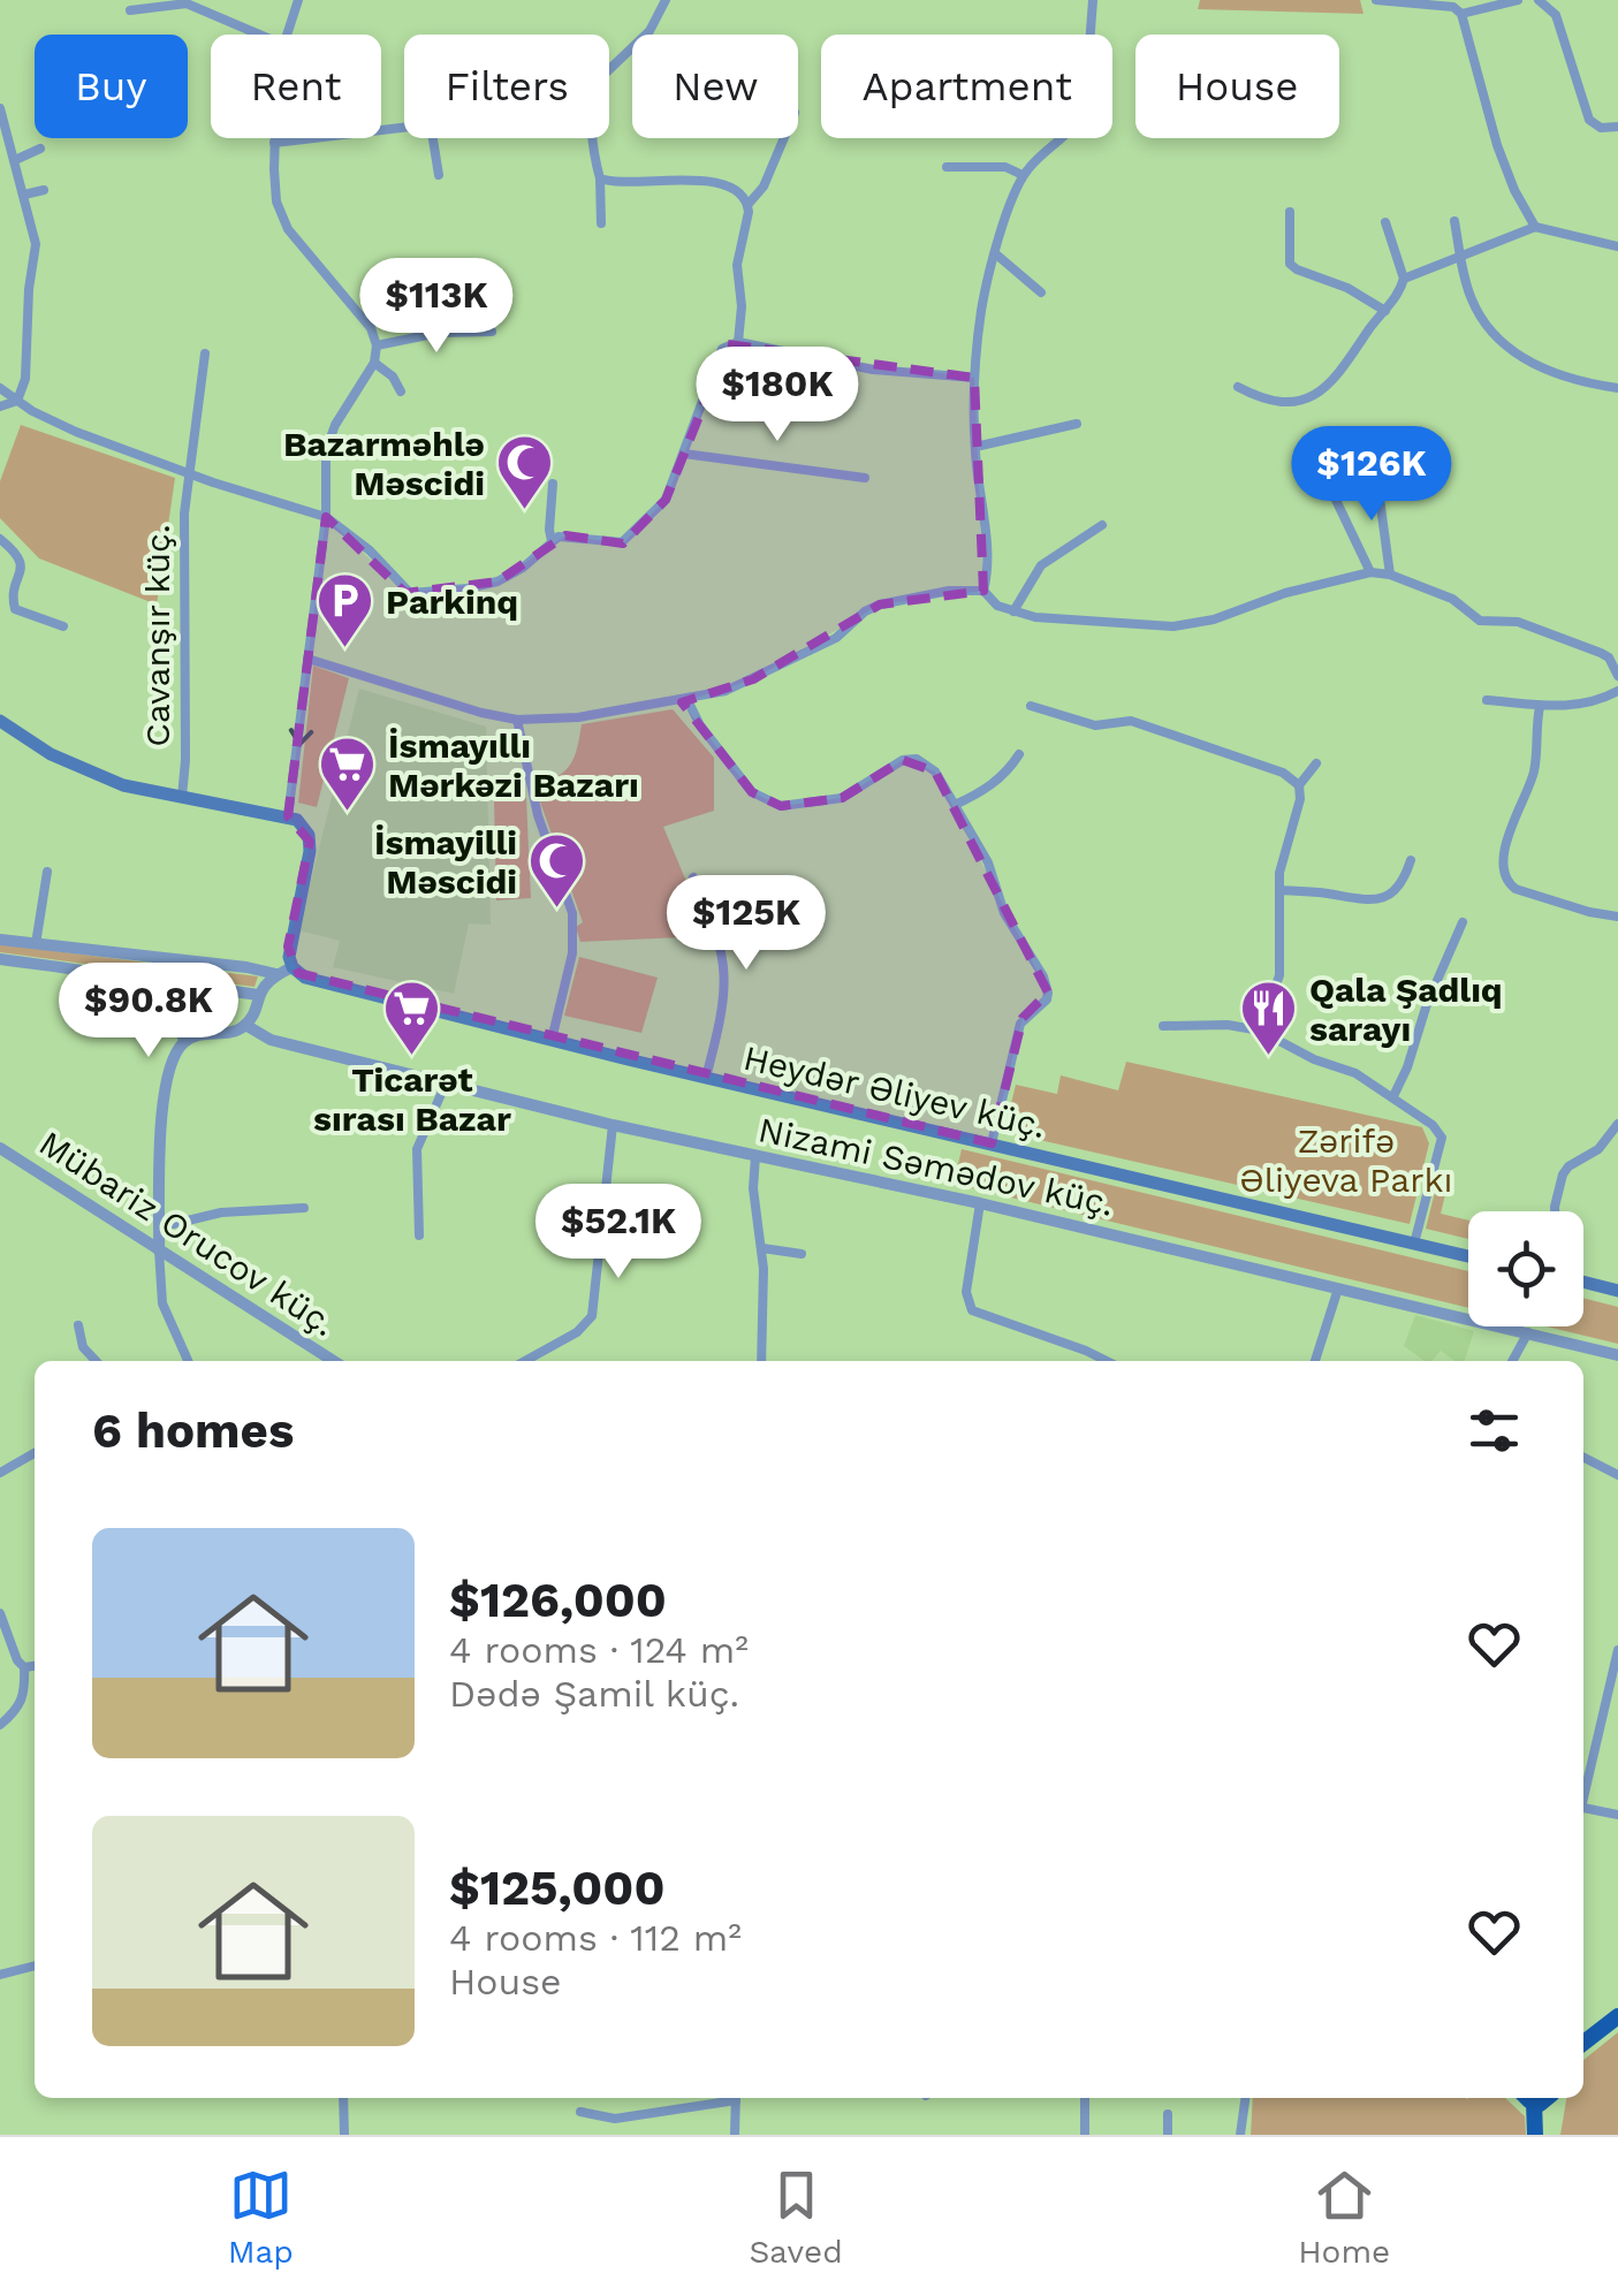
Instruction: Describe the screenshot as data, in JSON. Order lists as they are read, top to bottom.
{
  "streets": {
    "main road": ["Cavanşır küç.", "Heydər Əliyev küç."],
    "street": ["Nizami Səmədov küç.", "Mübariz Orucov küç."]
  },
  "crossings": [
    ["Cavanşır küç.", "Heydər Əliyev küç."]
  ],
  "parks": ["Zərifə Əliyeva Parkı"],
  "places": {
    "mosque": ["Bazarməhlə Məscidi", "İsmayilli Məscidi"],
    "parking": ["Parkinq"],
    "supermarket": ["İsmayıllı Mərkəzi Bazarı", "Ticarət sırası Bazar"],
    "restaurant": ["Qala Şadlıq sarayı"]
  },
  "page": {
    "chip": [
      "Buy",
      "Rent",
      "Filters",
      "New",
      "Apartment",
      "House"
    ],
    "price": [
      "$113K",
      "$180K",
      "$126K",
      "$125K",
      "$90.8K",
      "$52.1K"
    ],
    "heading": "6 homes",
    "list": [
      {
        "name": "$126,000",
        "note": "4 rooms · 124 m² · Dədə Şamil küç."
      },
      {
        "name": "$125,000",
        "note": "4 rooms · 112 m² · House"
      }
    ],
    "tabs": ["Map", "Saved", "Home"]
  }
}
